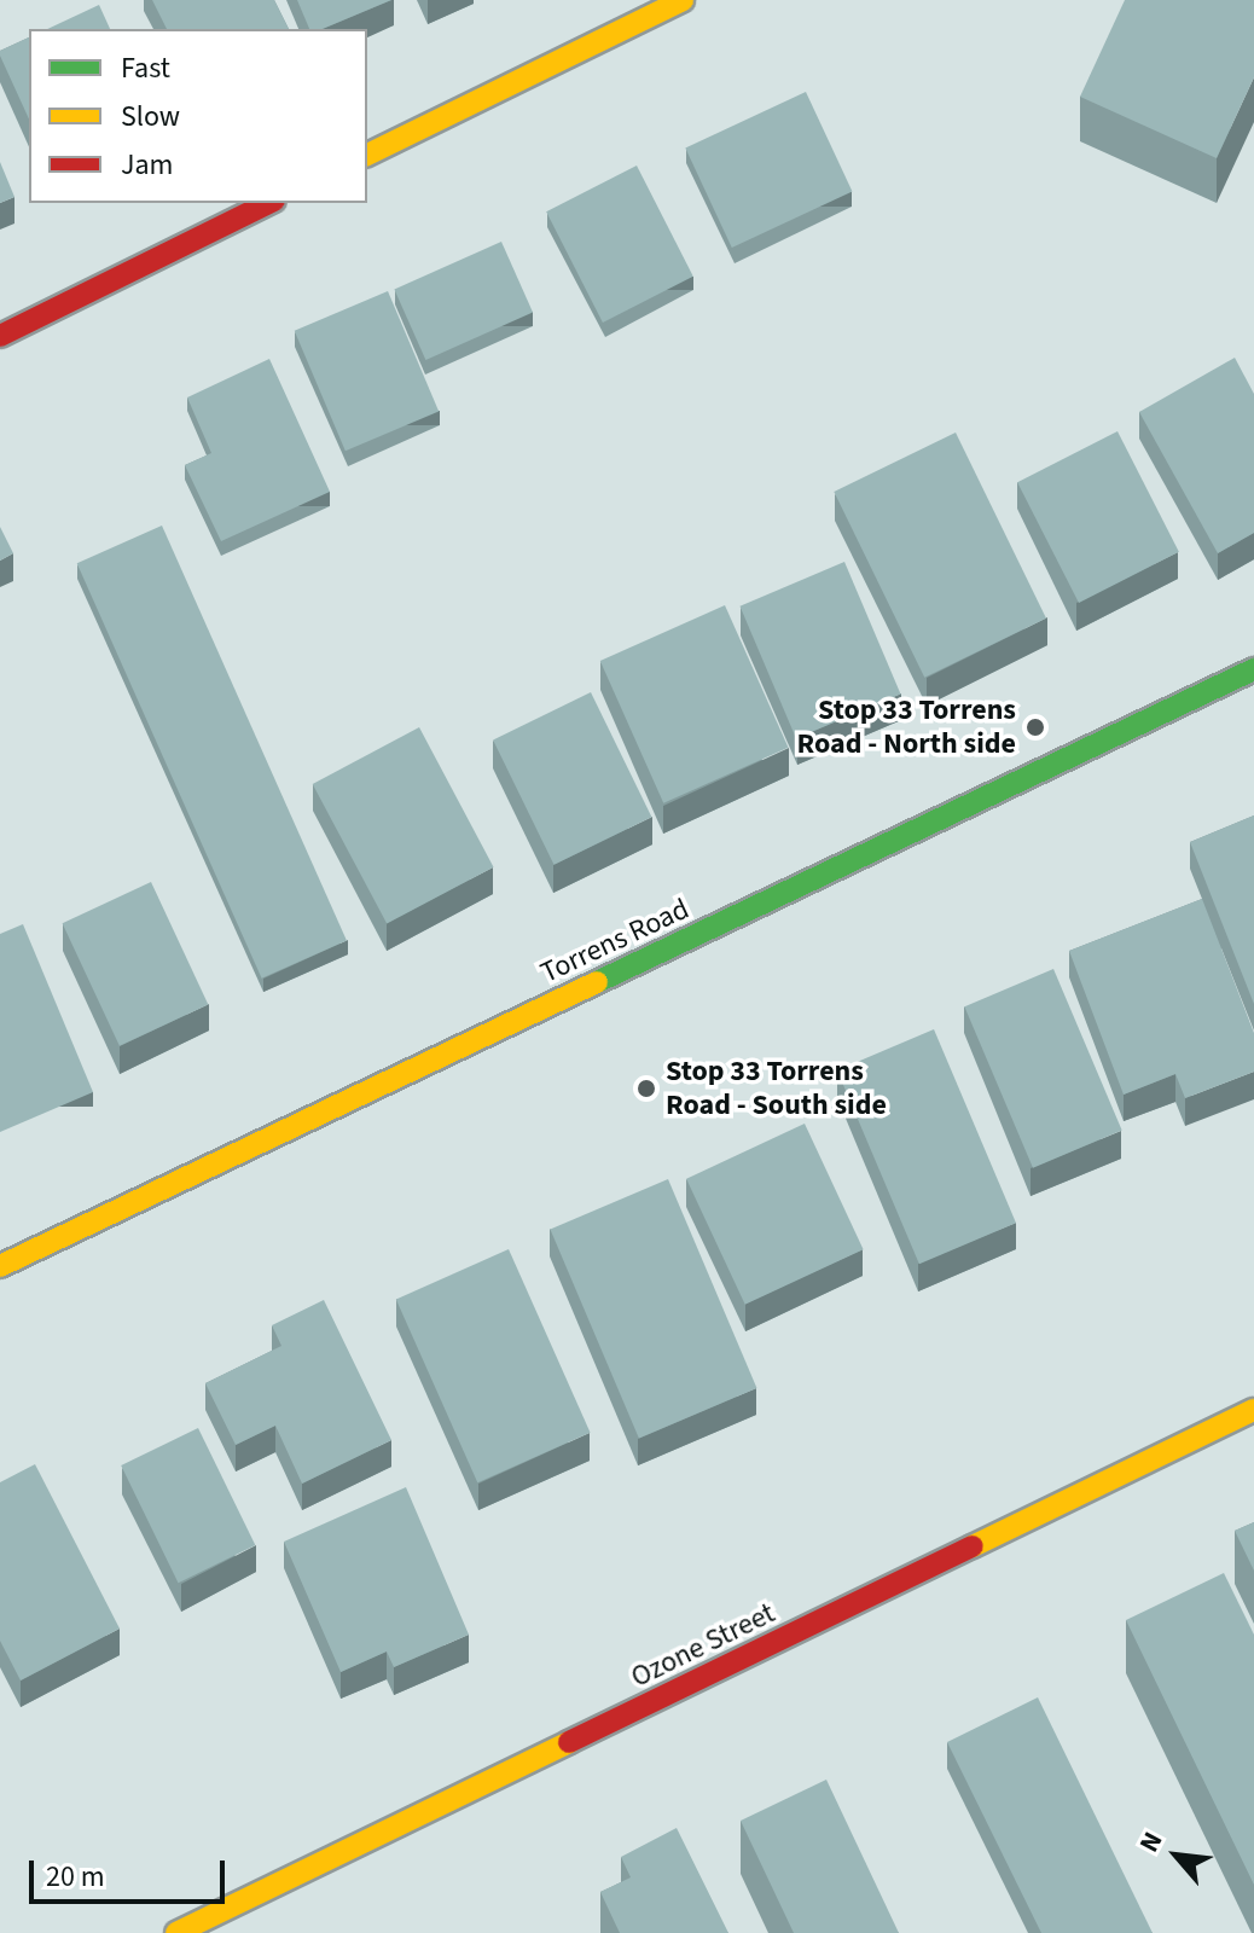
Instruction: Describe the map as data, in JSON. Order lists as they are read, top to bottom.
{
  "streets": {
    "street": ["Torrens Road", "Ozone Street"]
  },
  "places": ["Stop 33 Torrens Road - North side", "Stop 33 Torrens Road - South side"],
  "legend": ["Fast", "Slow", "Jam"],
  "scale_bar": "20 m",
  "north": "top left"
}
